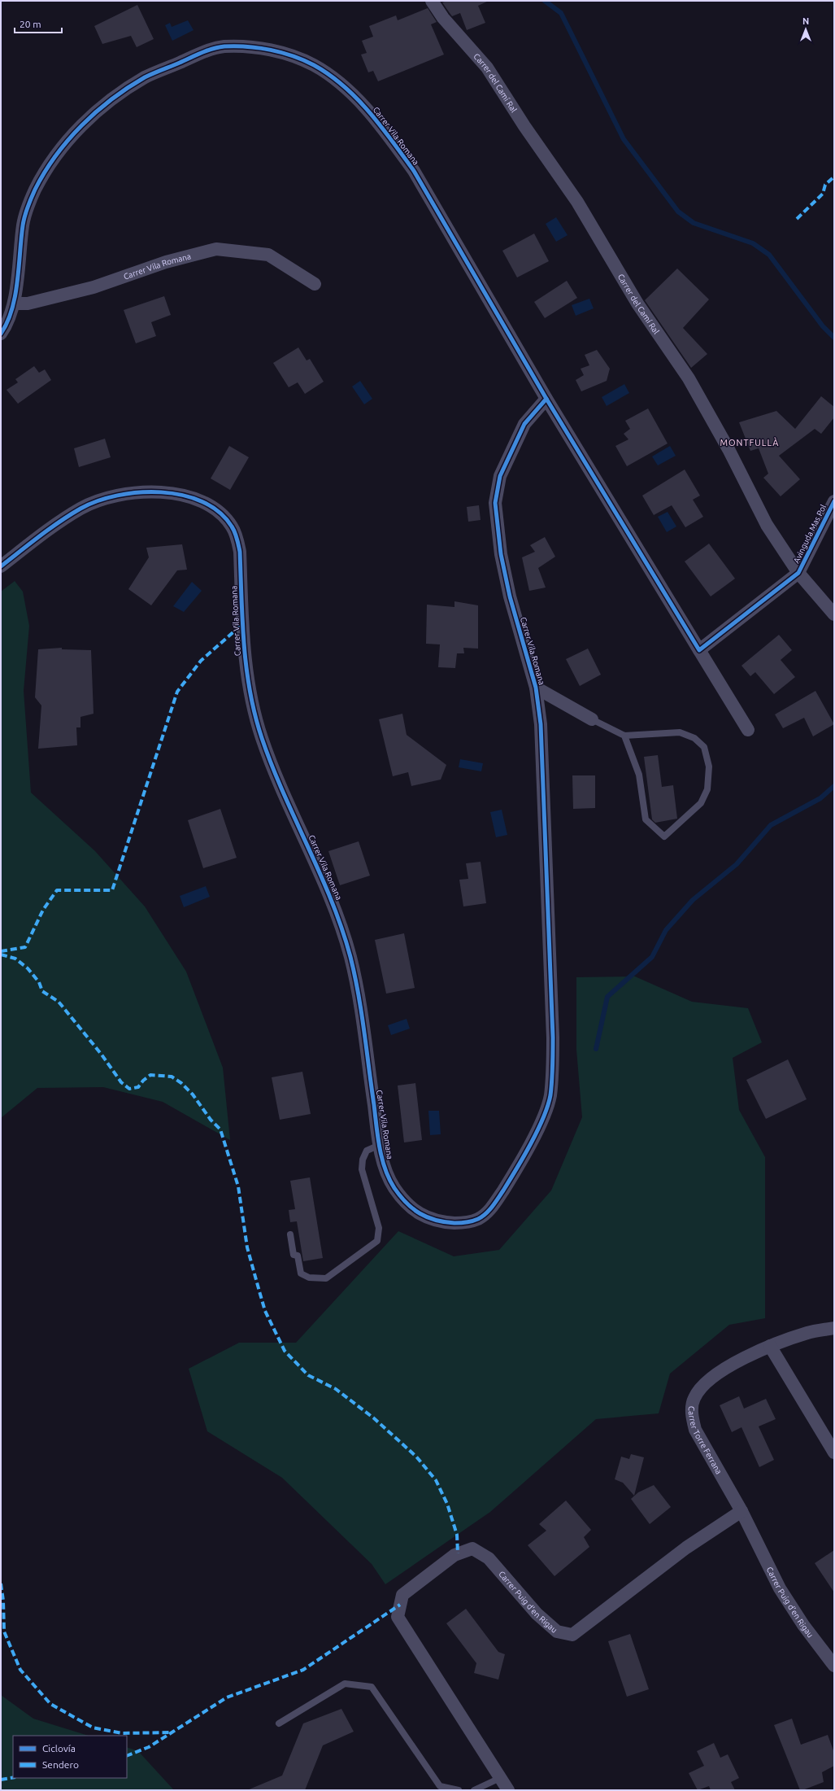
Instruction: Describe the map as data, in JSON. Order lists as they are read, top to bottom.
{
  "streets": {
    "street": [
      "Carrer del Camí Ral",
      "Carrer Vila Romana",
      "Avinguda Mas Pol",
      "Carrer Torre Ferrana",
      "Carrer Puig d'en Rigau"
    ]
  },
  "crossings": [
    ["Carrer del Camí Ral", "Avinguda Mas Pol"],
    ["Carrer Torre Ferrana", "Carrer Puig d'en Rigau"]
  ],
  "districts": ["MONTFULLÀ"],
  "legend": ["Ciclovía", "Sendero"],
  "scale_bar": "20 m",
  "north": "top"
}
